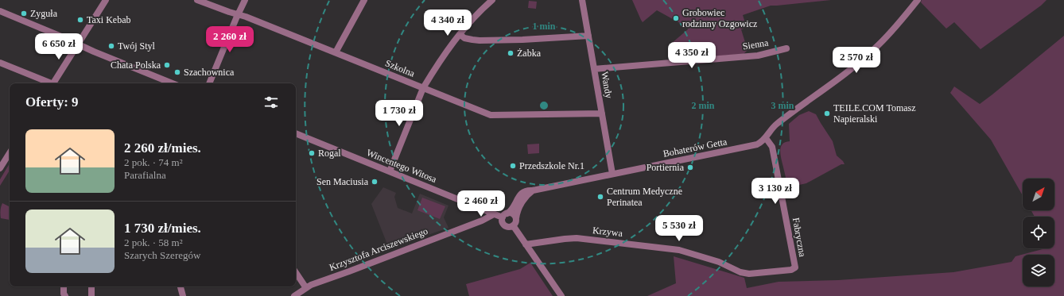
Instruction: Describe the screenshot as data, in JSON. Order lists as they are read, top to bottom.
{
  "streets": {
    "street": [
      "Sienna",
      "Szkolna",
      "Wandy",
      "Bohaterów Getta",
      "Wincentego Witosa",
      "Krzywa",
      "Fabryczna",
      "Krzysztofa Arciszewskiego"
    ]
  },
  "crossings": [
    ["Sienna", "Wandy"],
    ["Szkolna", "Wandy"],
    ["Wandy", "Bohaterów Getta"],
    ["Bohaterów Getta", "Wincentego Witosa"],
    ["Bohaterów Getta", "Fabryczna"],
    ["Wincentego Witosa", "Krzysztofa Arciszewskiego"],
    ["Krzywa", "Fabryczna"]
  ],
  "places": [
    "Zyguła",
    "Grobowiec rodzinny Ozgowicz",
    "Taxi Kebab",
    "Twój Styl",
    "Żabka",
    "Chata Polska",
    "Szachownica",
    "TEILE.COM Tomasz Napieralski",
    "Rogal",
    "Przedszkole Nr.1",
    "Portiernia",
    "Sen Maciusia",
    "Centrum Medyczne Perinatea"
  ],
  "north": "top right",
  "page": {
    "price": [
      "4 340 zł",
      "2 260 zł",
      "6 650 zł",
      "4 350 zł",
      "2 570 zł",
      "1 730 zł",
      "3 130 zł",
      "2 460 zł",
      "5 530 zł"
    ],
    "heading": "Oferty: 9",
    "list": [
      {
        "name": "2 260 zł/mies.",
        "note": "2 pok. · 74 m² · Parafialna"
      },
      {
        "name": "1 730 zł/mies.",
        "note": "2 pok. · 58 m² · Szarych Szeregów"
      }
    ]
  },
  "rings": ["1 min", "2 min", "3 min"]
}
